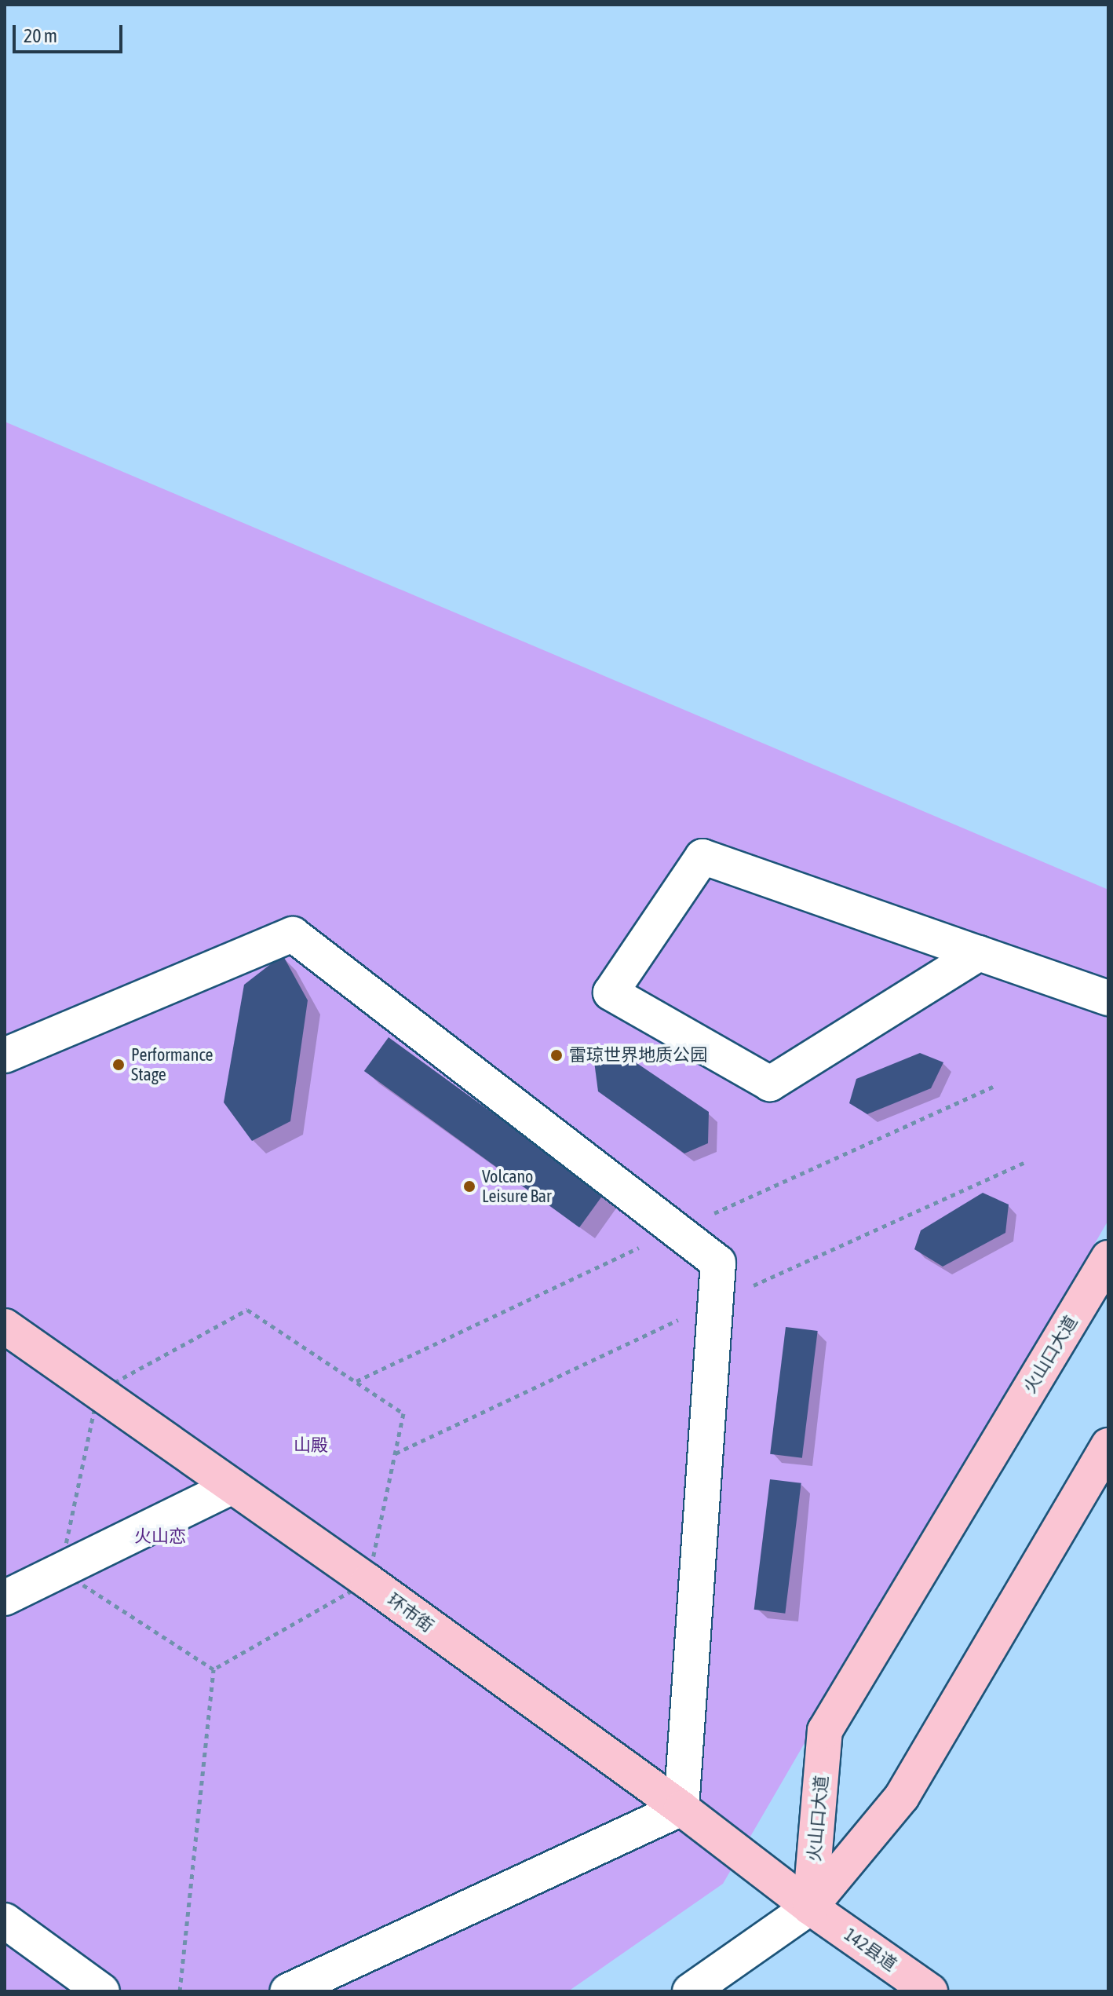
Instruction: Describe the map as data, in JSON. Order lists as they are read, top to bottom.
{
  "streets": {
    "main road": ["火山口大道", "环市街", "142县道"]
  },
  "crossings": [
    ["火山口大道", "环市街"],
    ["火山口大道", "142县道"],
    ["环市街", "142县道"]
  ],
  "parks": ["山殿", "火山恋"],
  "places": ["雷琼世界地质公园", "Performance Stage", "Volcano Leisure Bar"],
  "scale_bar": "20 m"
}
